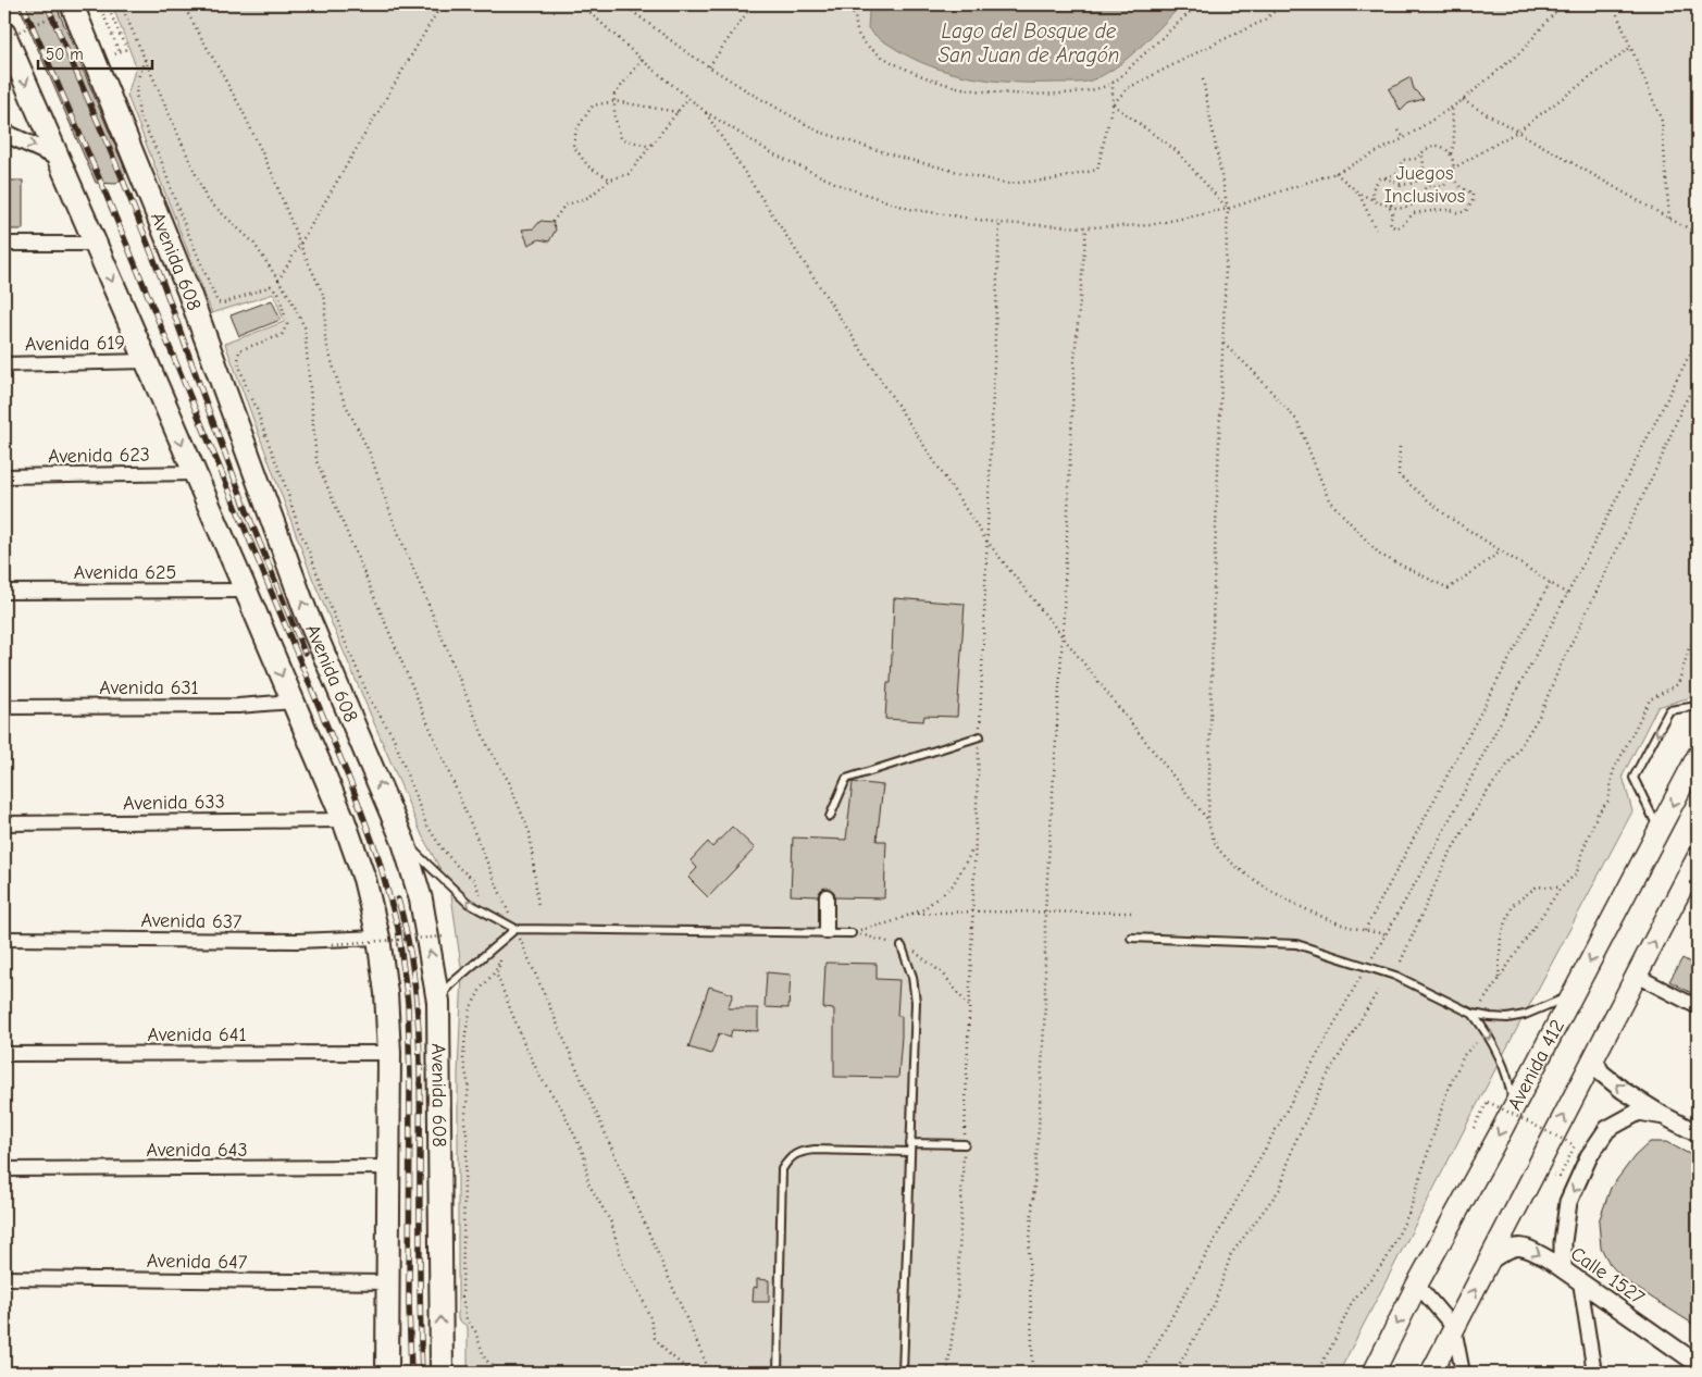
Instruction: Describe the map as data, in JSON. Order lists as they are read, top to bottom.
{
  "streets": {
    "highway": ["Avenida 608"],
    "main road": ["Avenida 412"],
    "street": [
      "Avenida 619",
      "Avenida 623",
      "Avenida 625",
      "Avenida 631",
      "Avenida 633",
      "Avenida 637",
      "Avenida 641",
      "Avenida 643",
      "Avenida 647",
      "Calle 1527"
    ]
  },
  "water": ["Lago del Bosque de San Juan de Aragón"],
  "parks": ["Juegos Inclusivos"],
  "scale_bar": "50 m"
}
